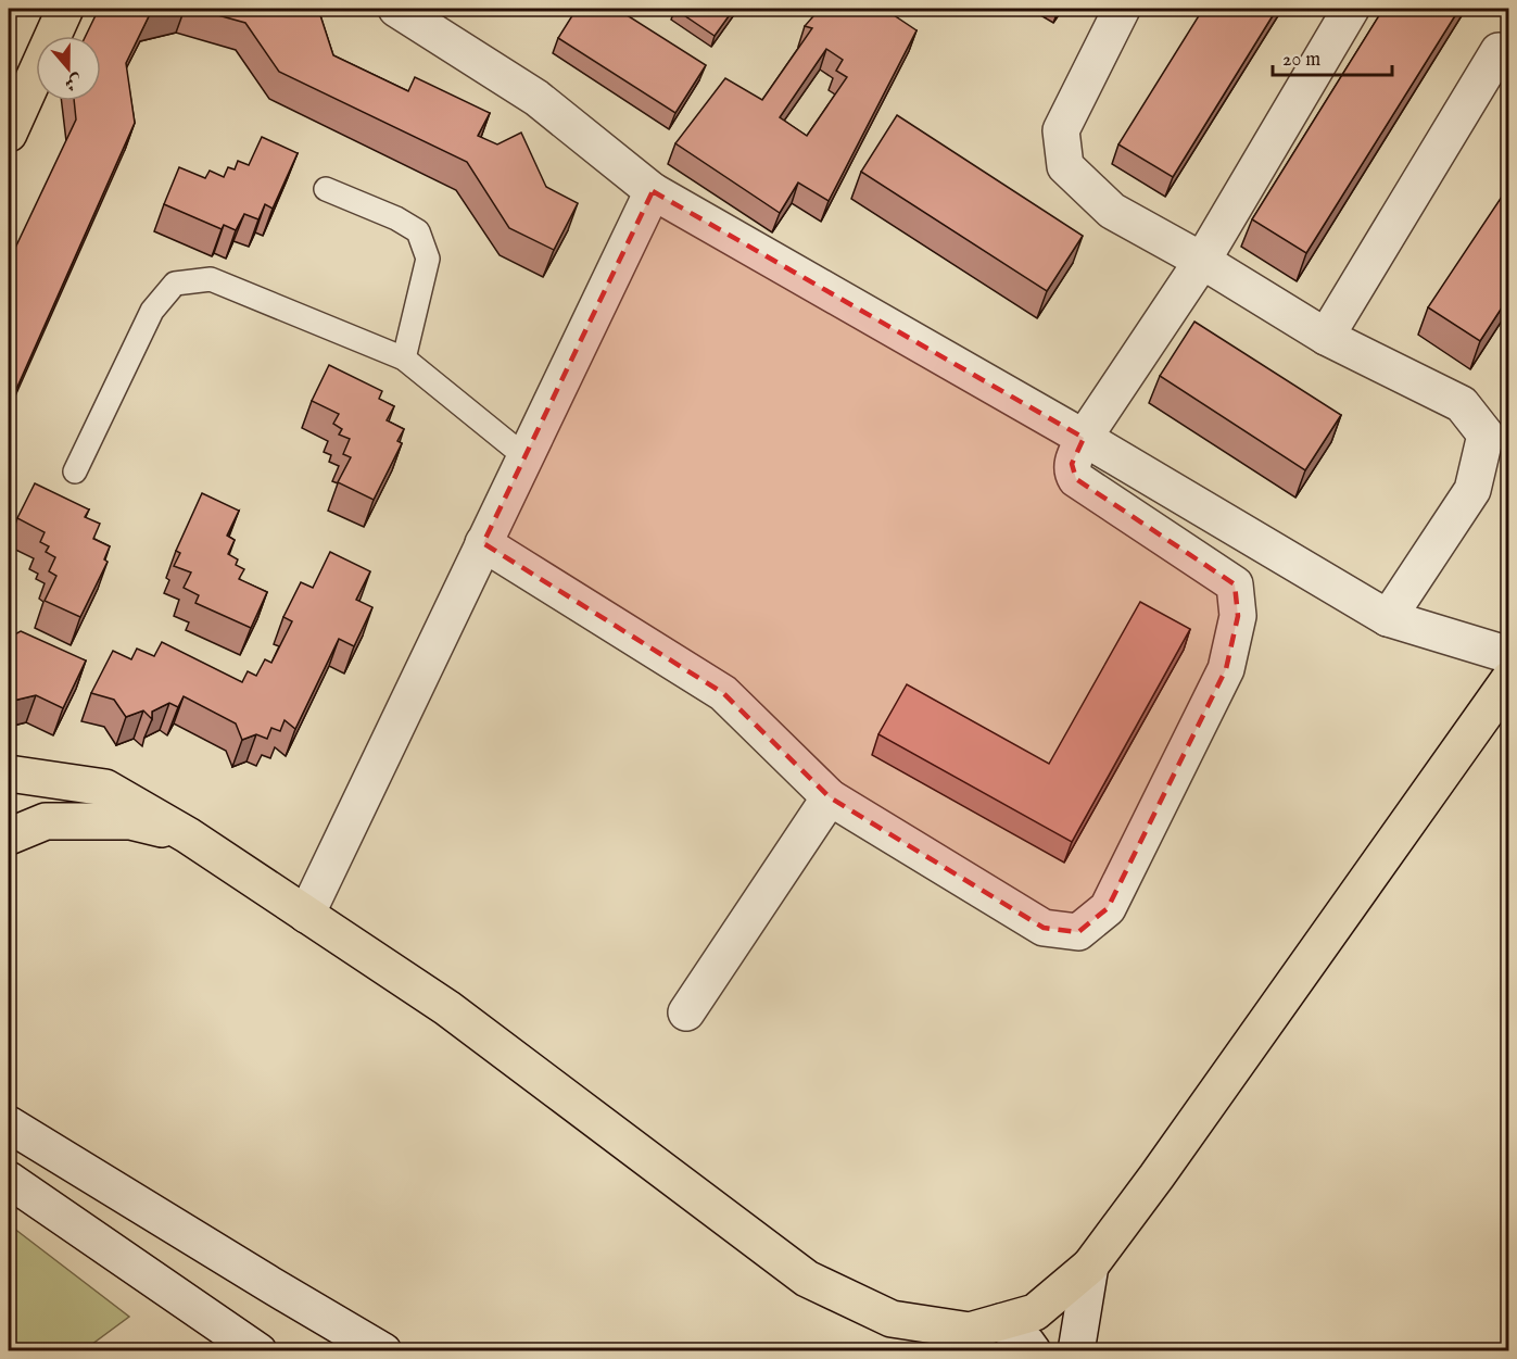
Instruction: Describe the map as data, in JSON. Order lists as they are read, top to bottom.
{
  "scale_bar": "20 m",
  "north": "bottom"
}
